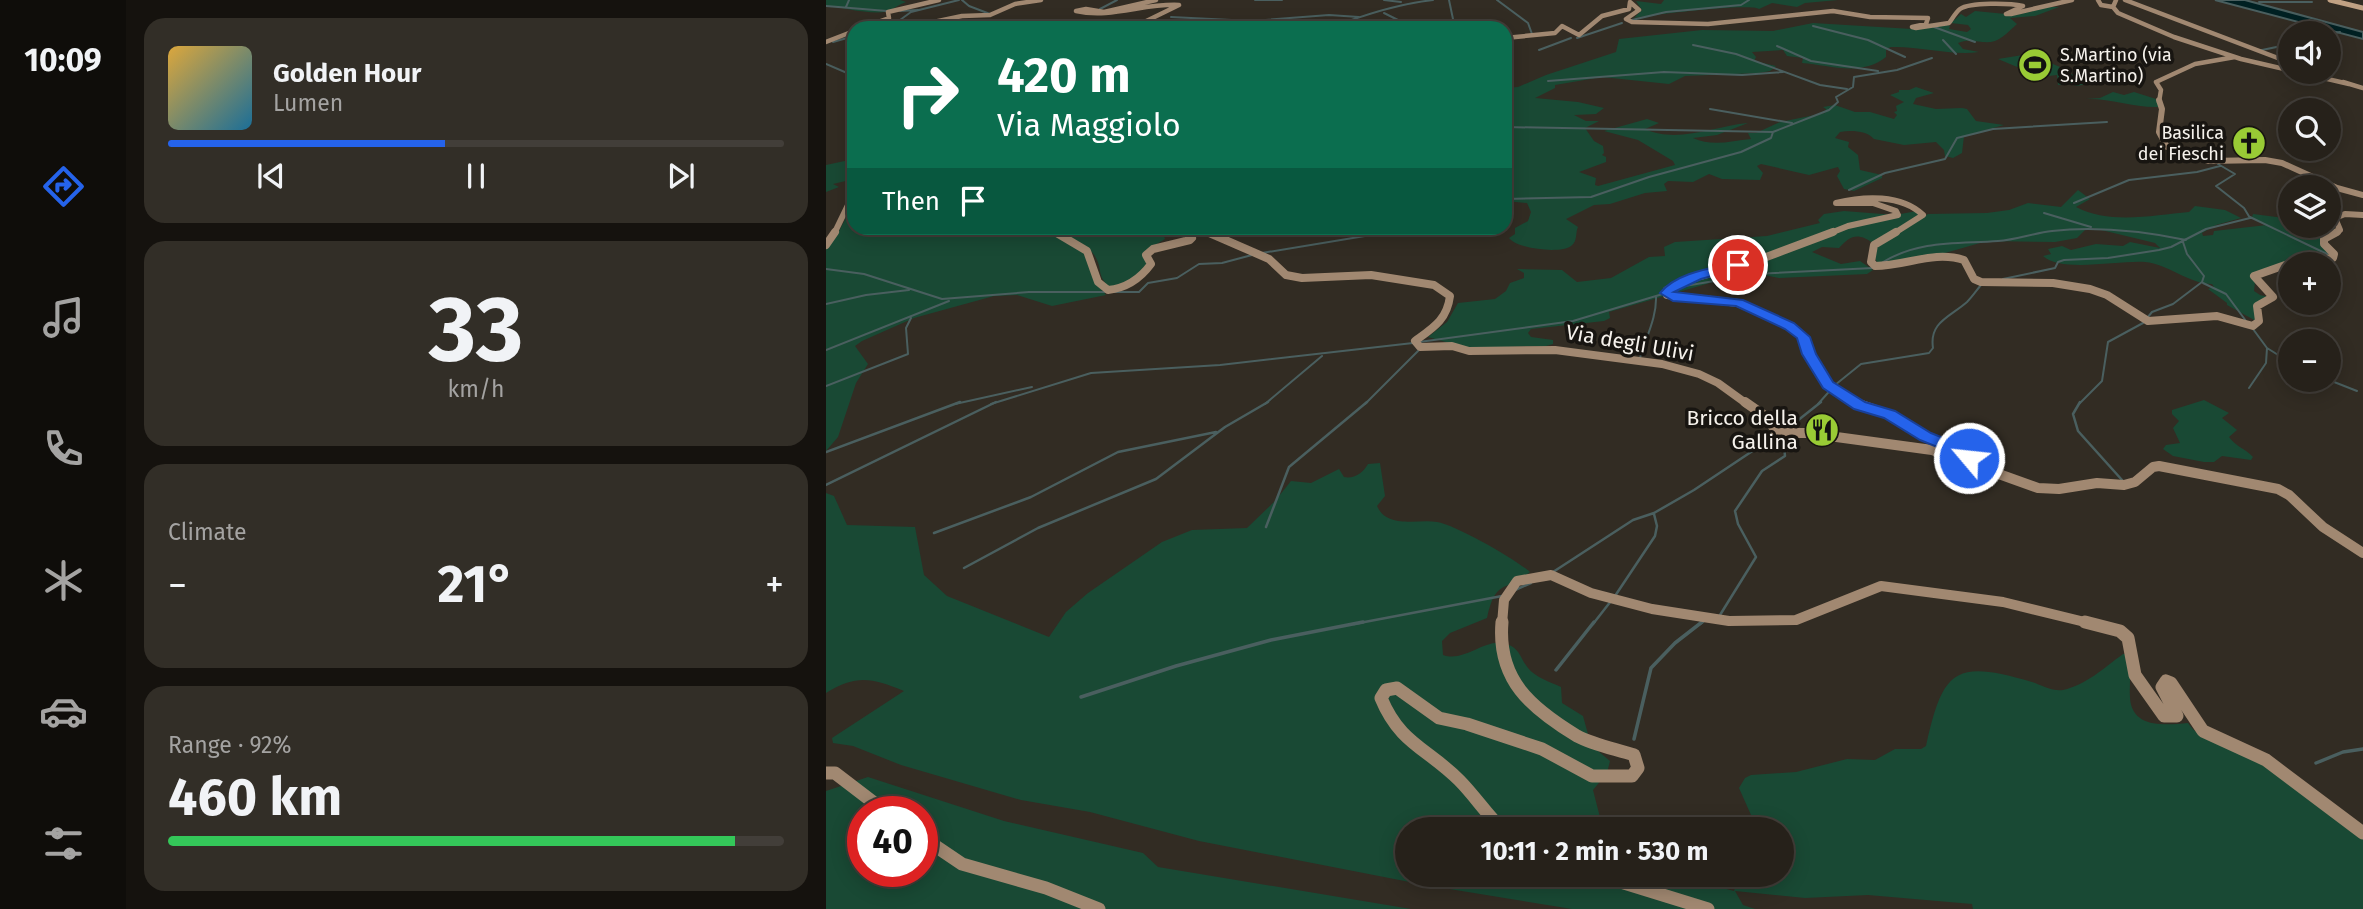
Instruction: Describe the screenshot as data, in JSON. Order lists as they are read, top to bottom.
{
  "streets": {
    "street": ["Via degli Ulivi"]
  },
  "places": {
    "sports": ["S.Martino (via S.Martino)"],
    "church": ["Basilica dei Fieschi"],
    "restaurant": ["Bricco della Gallina"]
  },
  "page": {
    "tabs": "10:09",
    "map_buttons": ["+", "−"],
    "turn": ["420 m", "Via Maggiolo"],
    "song": ["Golden Hour", "Lumen"],
    "then": "Then",
    "tile": [
      ["33", "km/h"],
      "Climate",
      ["Range · 92%", "460 km"]
    ],
    "heat": ["−", "21°", "+"],
    "limit": "40",
    "trip": "10:11 · 2 min · 530 m"
  }
}
